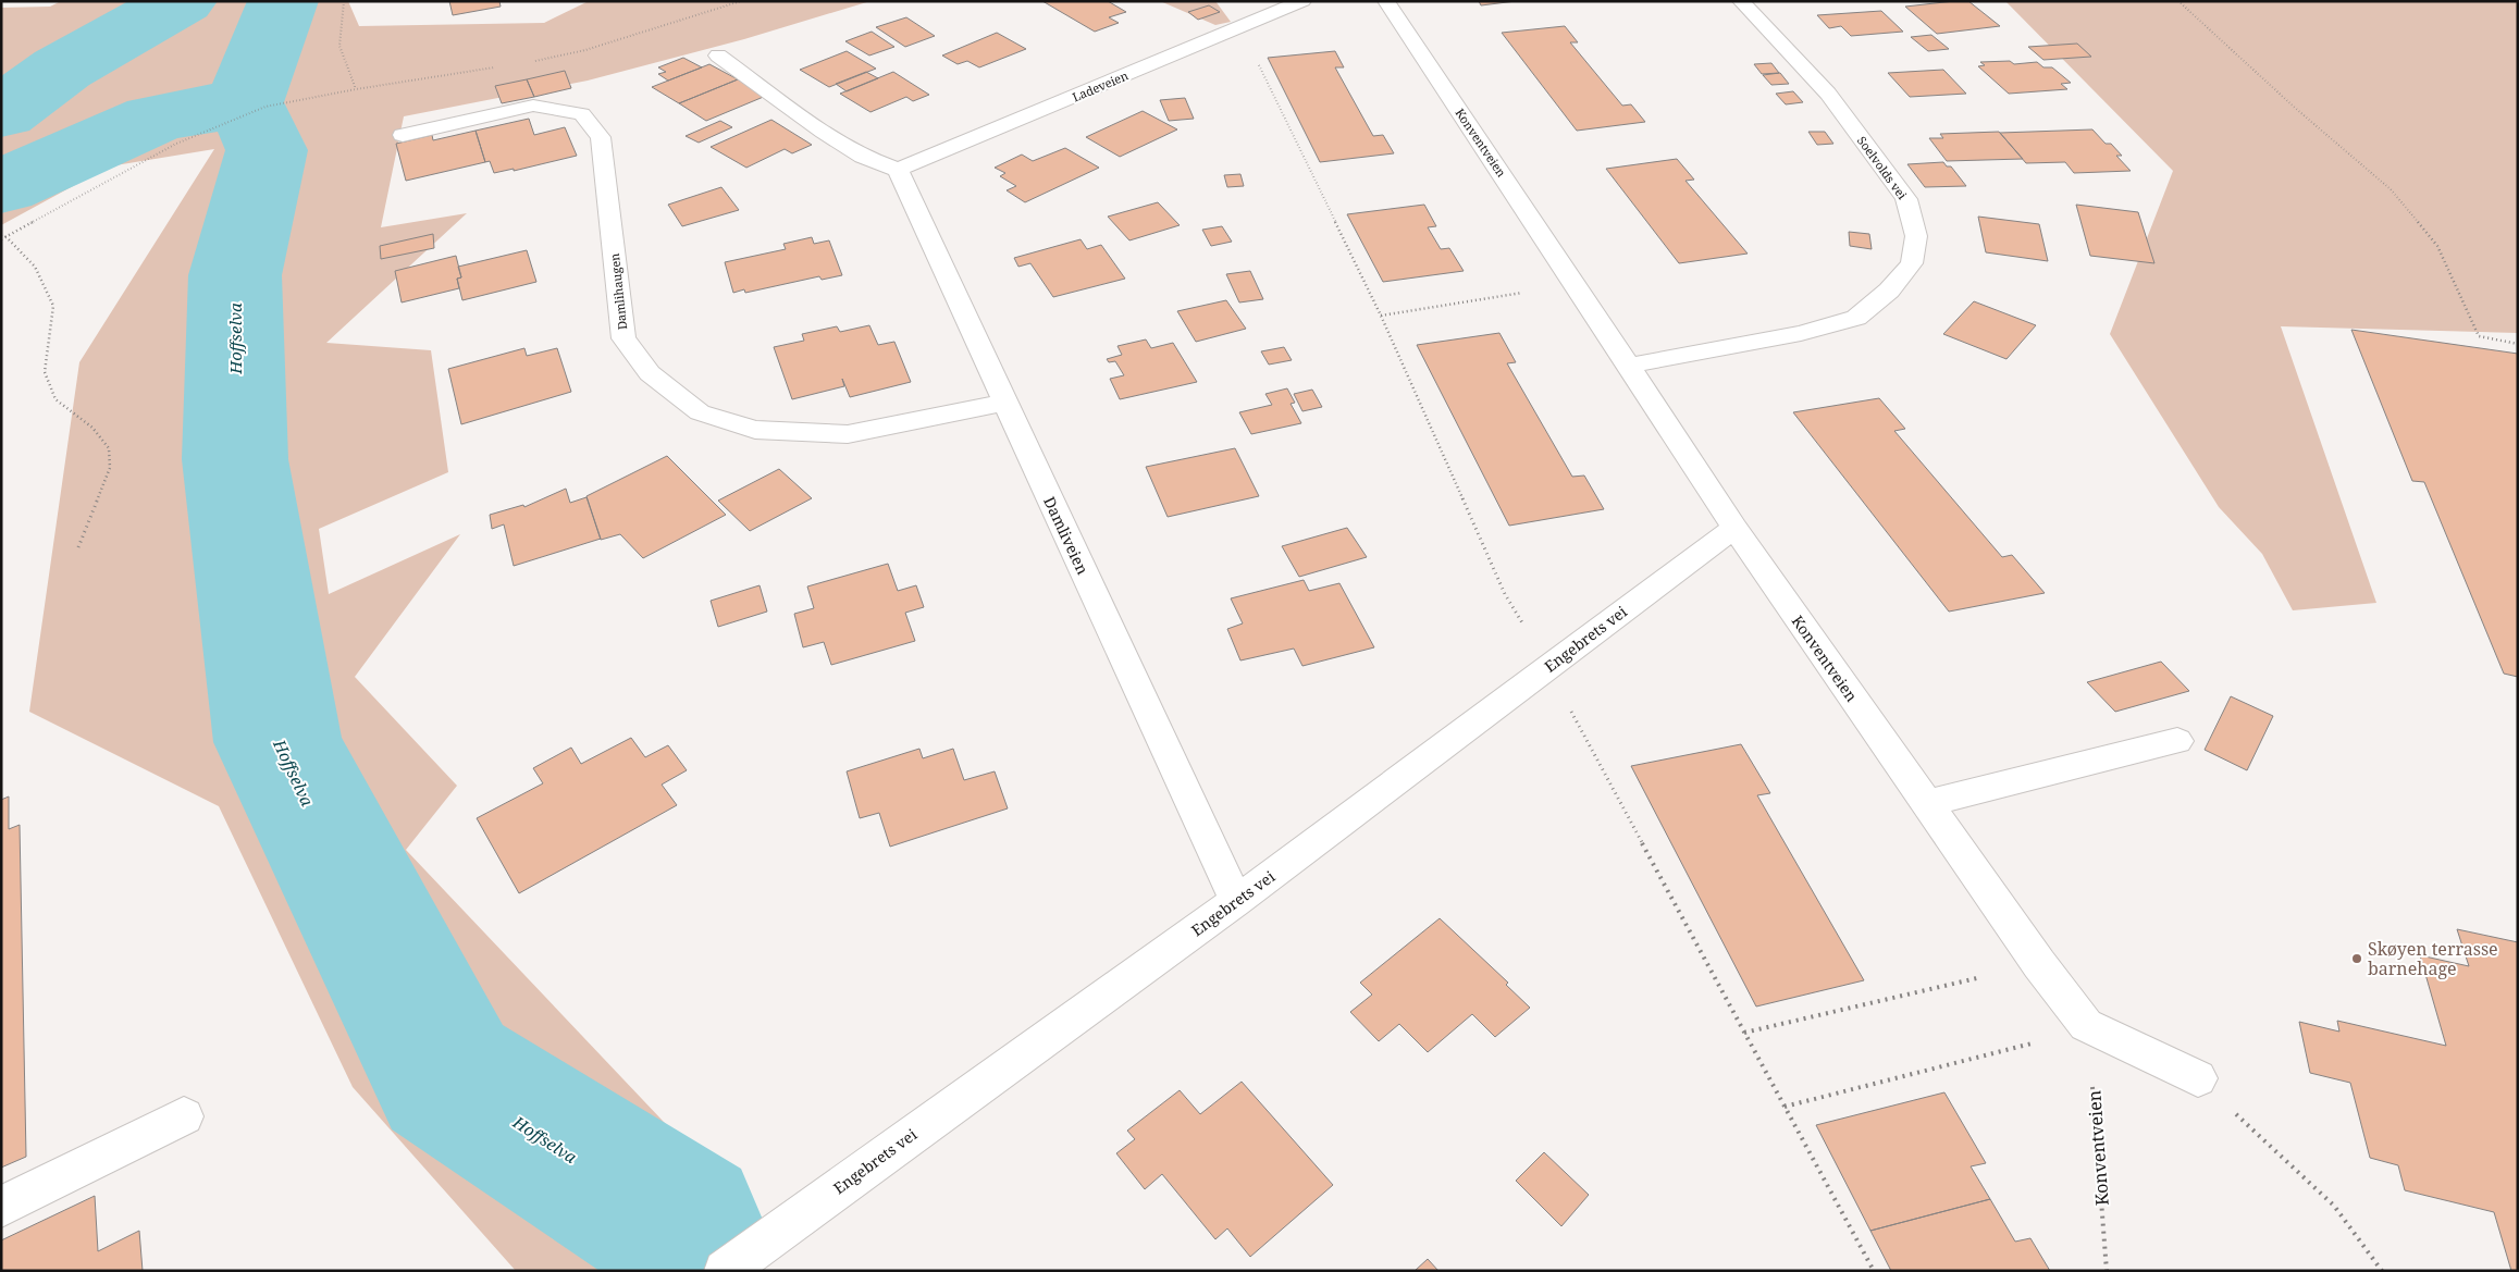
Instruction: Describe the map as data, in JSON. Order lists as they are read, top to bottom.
{
  "streets": {
    "street": [
      "Ladeveien",
      "Konventveien",
      "Soelvolds vei",
      "Damlihaugen",
      "Damliveien",
      "Engebrets vei"
    ]
  },
  "crossings": [
    ["Ladeveien", "Damliveien"],
    ["Konventveien", "Soelvolds vei"],
    ["Konventveien", "Engebrets vei"],
    ["Damlihaugen", "Damliveien"],
    ["Damliveien", "Engebrets vei"]
  ],
  "water": ["Hoffselva"],
  "places": ["Skøyen terrasse barnehage"]
}
